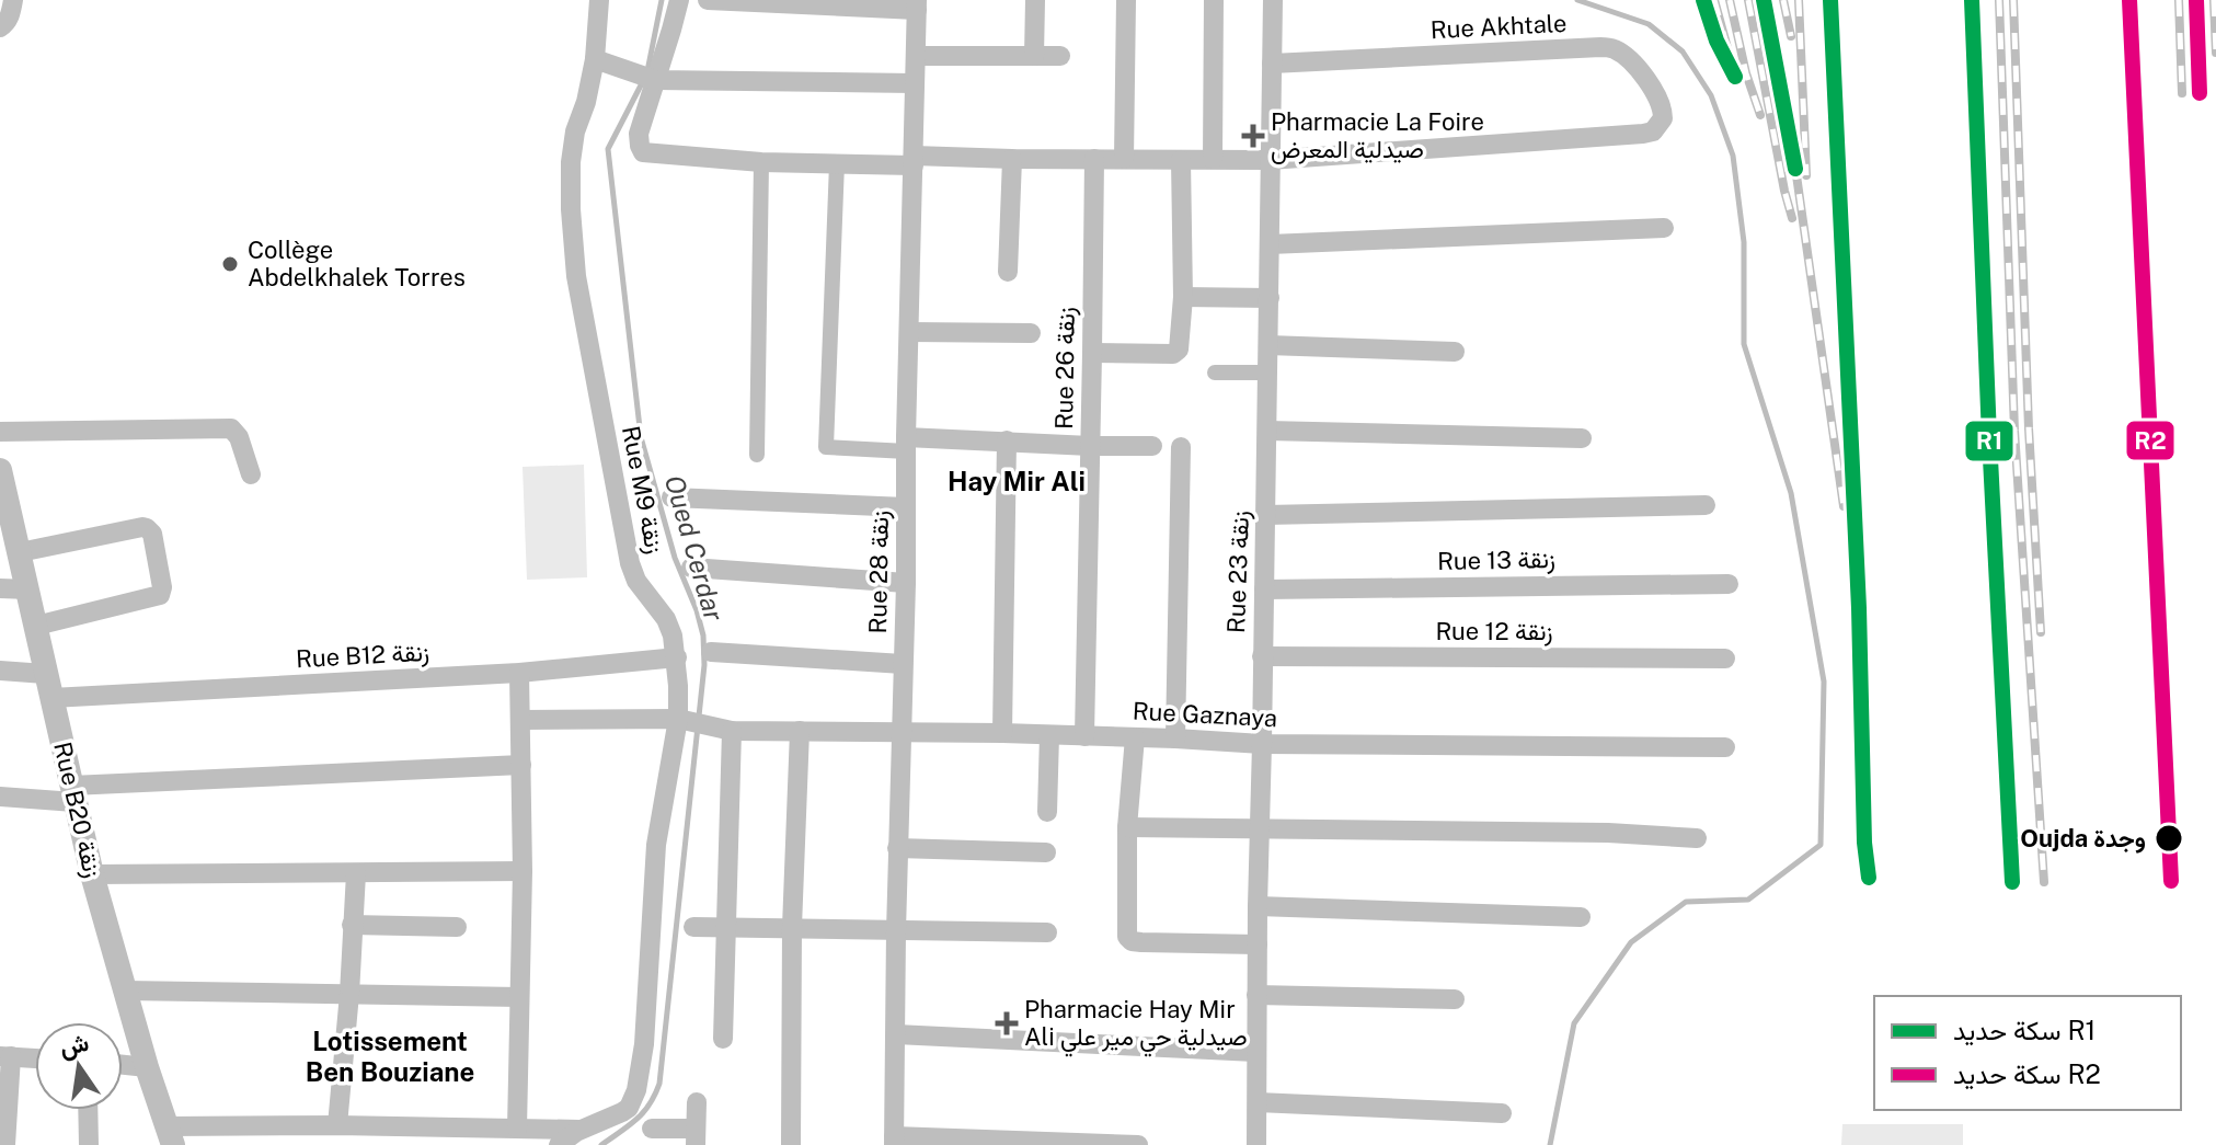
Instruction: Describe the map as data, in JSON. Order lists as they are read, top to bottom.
{
  "streets": {
    "street": [
      "Rue Akhtale",
      "Rue 26 زنقة",
      "Rue M9 زنقة",
      "Rue 13 زنقة",
      "Rue 28 زنقة",
      "Rue 23 زنقة",
      "Rue 12 زنقة",
      "Rue B12 زنقة",
      "Rue Gaznaya",
      "Rue B20 زنقة"
    ]
  },
  "crossings": [
    ["Rue Akhtale", "Rue 23 زنقة"],
    ["Rue 26 زنقة", "Rue Gaznaya"],
    ["Rue M9 زنقة", "Rue B12 زنقة"],
    ["Rue M9 زنقة", "Rue Gaznaya"],
    ["Rue 13 زنقة", "Rue 23 زنقة"],
    ["Rue 28 زنقة", "Rue Gaznaya"],
    ["Rue 23 زنقة", "Rue 12 زنقة"],
    ["Rue 23 زنقة", "Rue Gaznaya"],
    ["Rue B12 زنقة", "Rue B20 زنقة"]
  ],
  "districts": ["Hay Mir Ali", "Lotissement Ben Bouziane"],
  "water": ["Oued Cerdar"],
  "places": {
    "health": ["Pharmacie La Foire صيدلية المعرض", "Pharmacie Hay Mir Ali صيدلية حي مير علي"],
    "other": ["Collège Abdelkhalek Torres", "Oujda وجدة"]
  },
  "lines": ["rail line R1", "rail line R2"],
  "legend": ["سكة حديد R1", "سكة حديد R2"],
  "north": "top"
}
